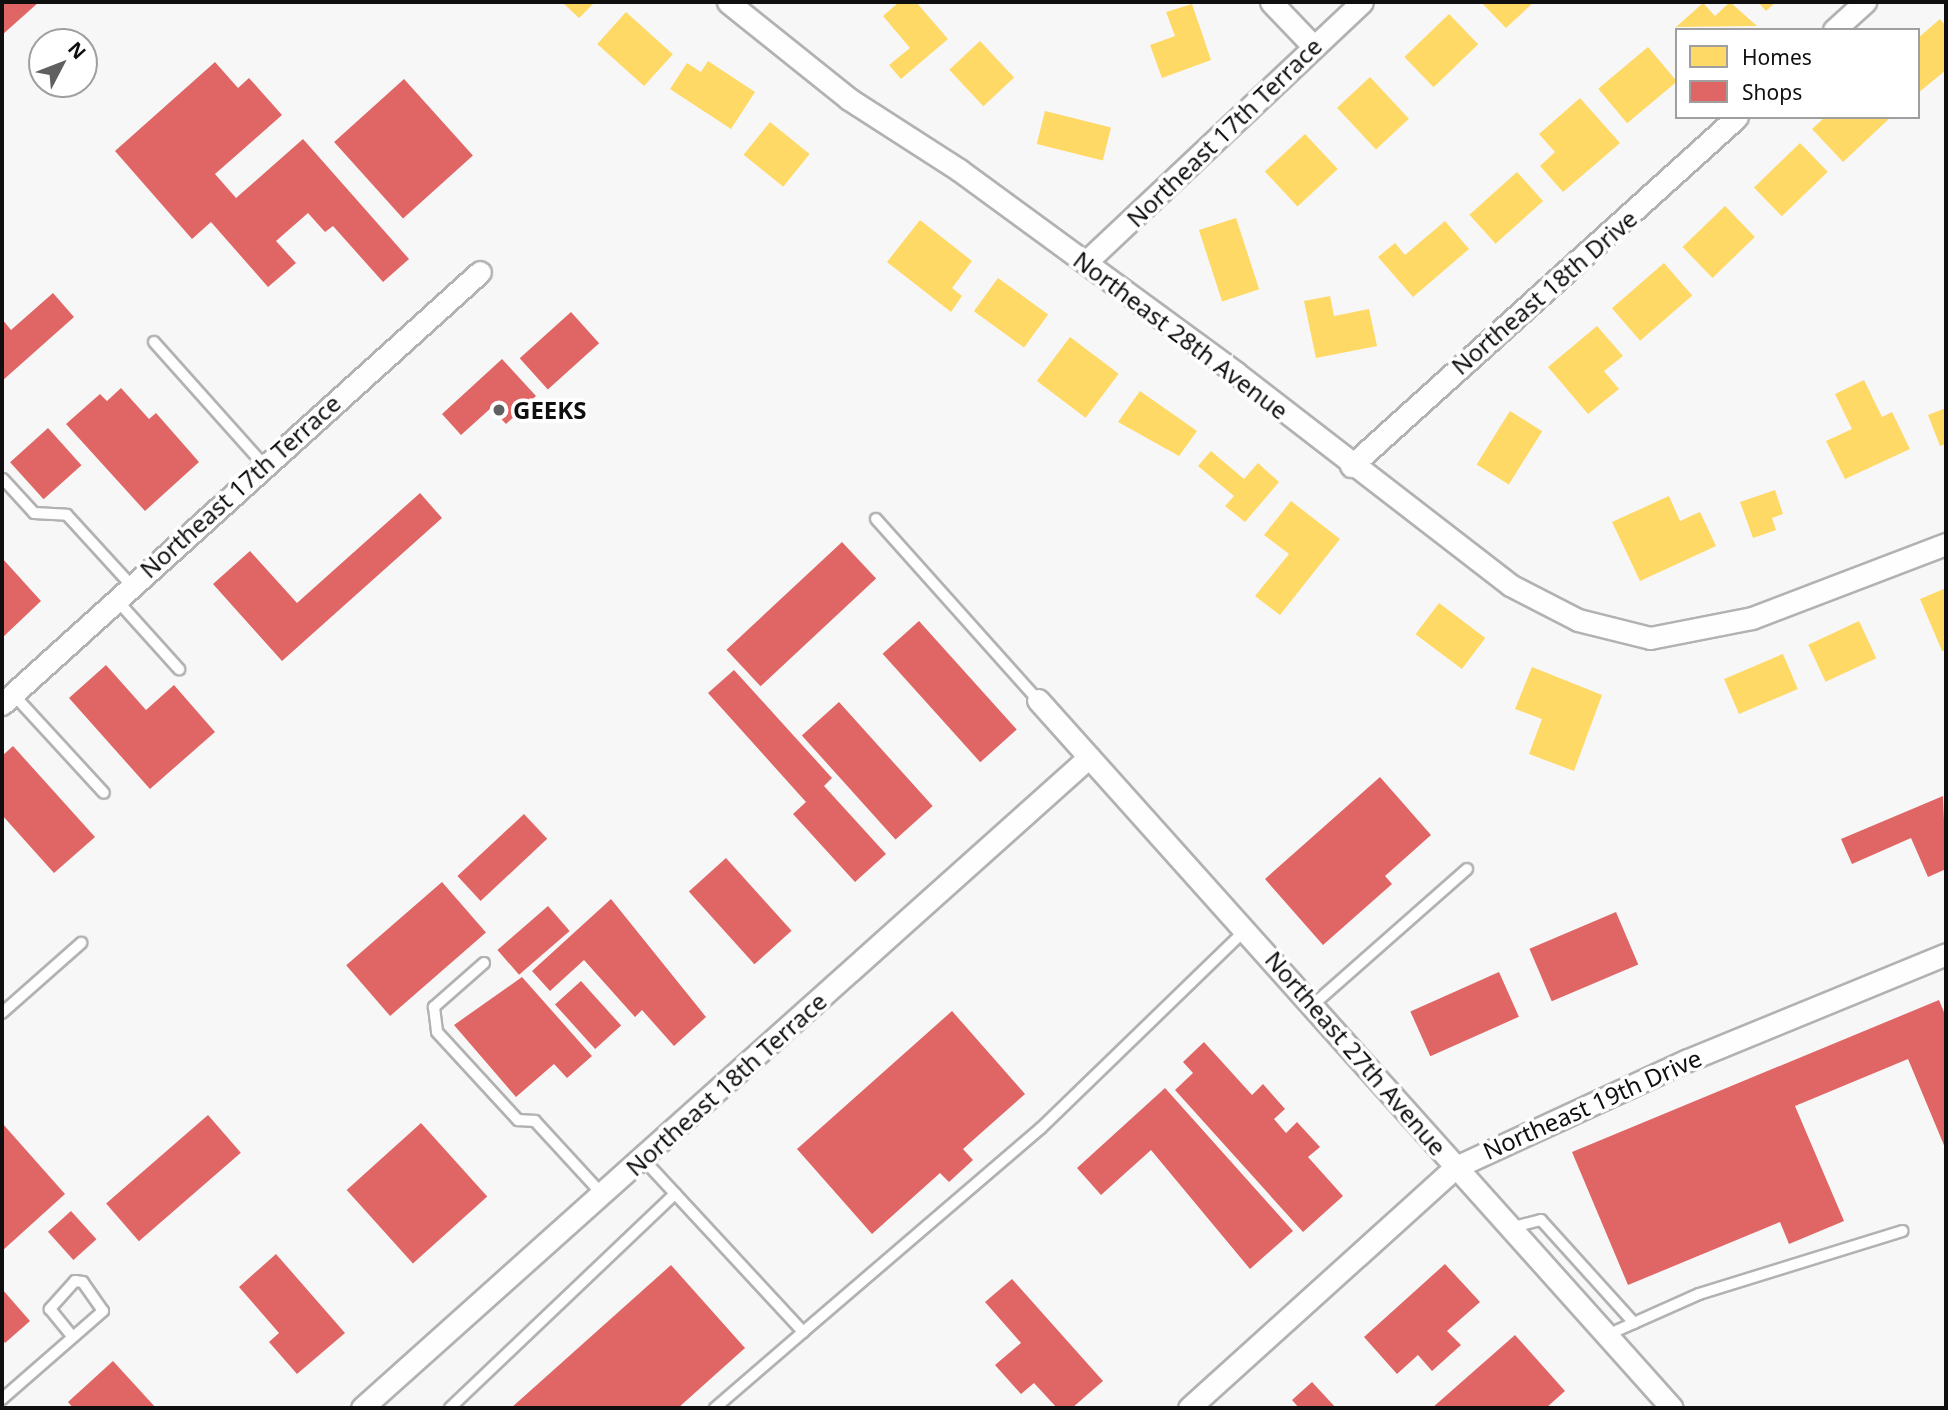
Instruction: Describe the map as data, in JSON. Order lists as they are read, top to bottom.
{
  "streets": {
    "street": [
      "Northeast 17th Terrace",
      "Northeast 18th Drive",
      "Northeast 28th Avenue",
      "Northeast 27th Avenue",
      "Northeast 18th Terrace",
      "Northeast 19th Drive"
    ]
  },
  "crossings": [
    ["Northeast 17th Terrace", "Northeast 28th Avenue"],
    ["Northeast 18th Drive", "Northeast 28th Avenue"],
    ["Northeast 27th Avenue", "Northeast 18th Terrace"],
    ["Northeast 27th Avenue", "Northeast 19th Drive"]
  ],
  "places": ["GEEKS"],
  "legend": ["Homes", "Shops"],
  "north": "top right"
}
